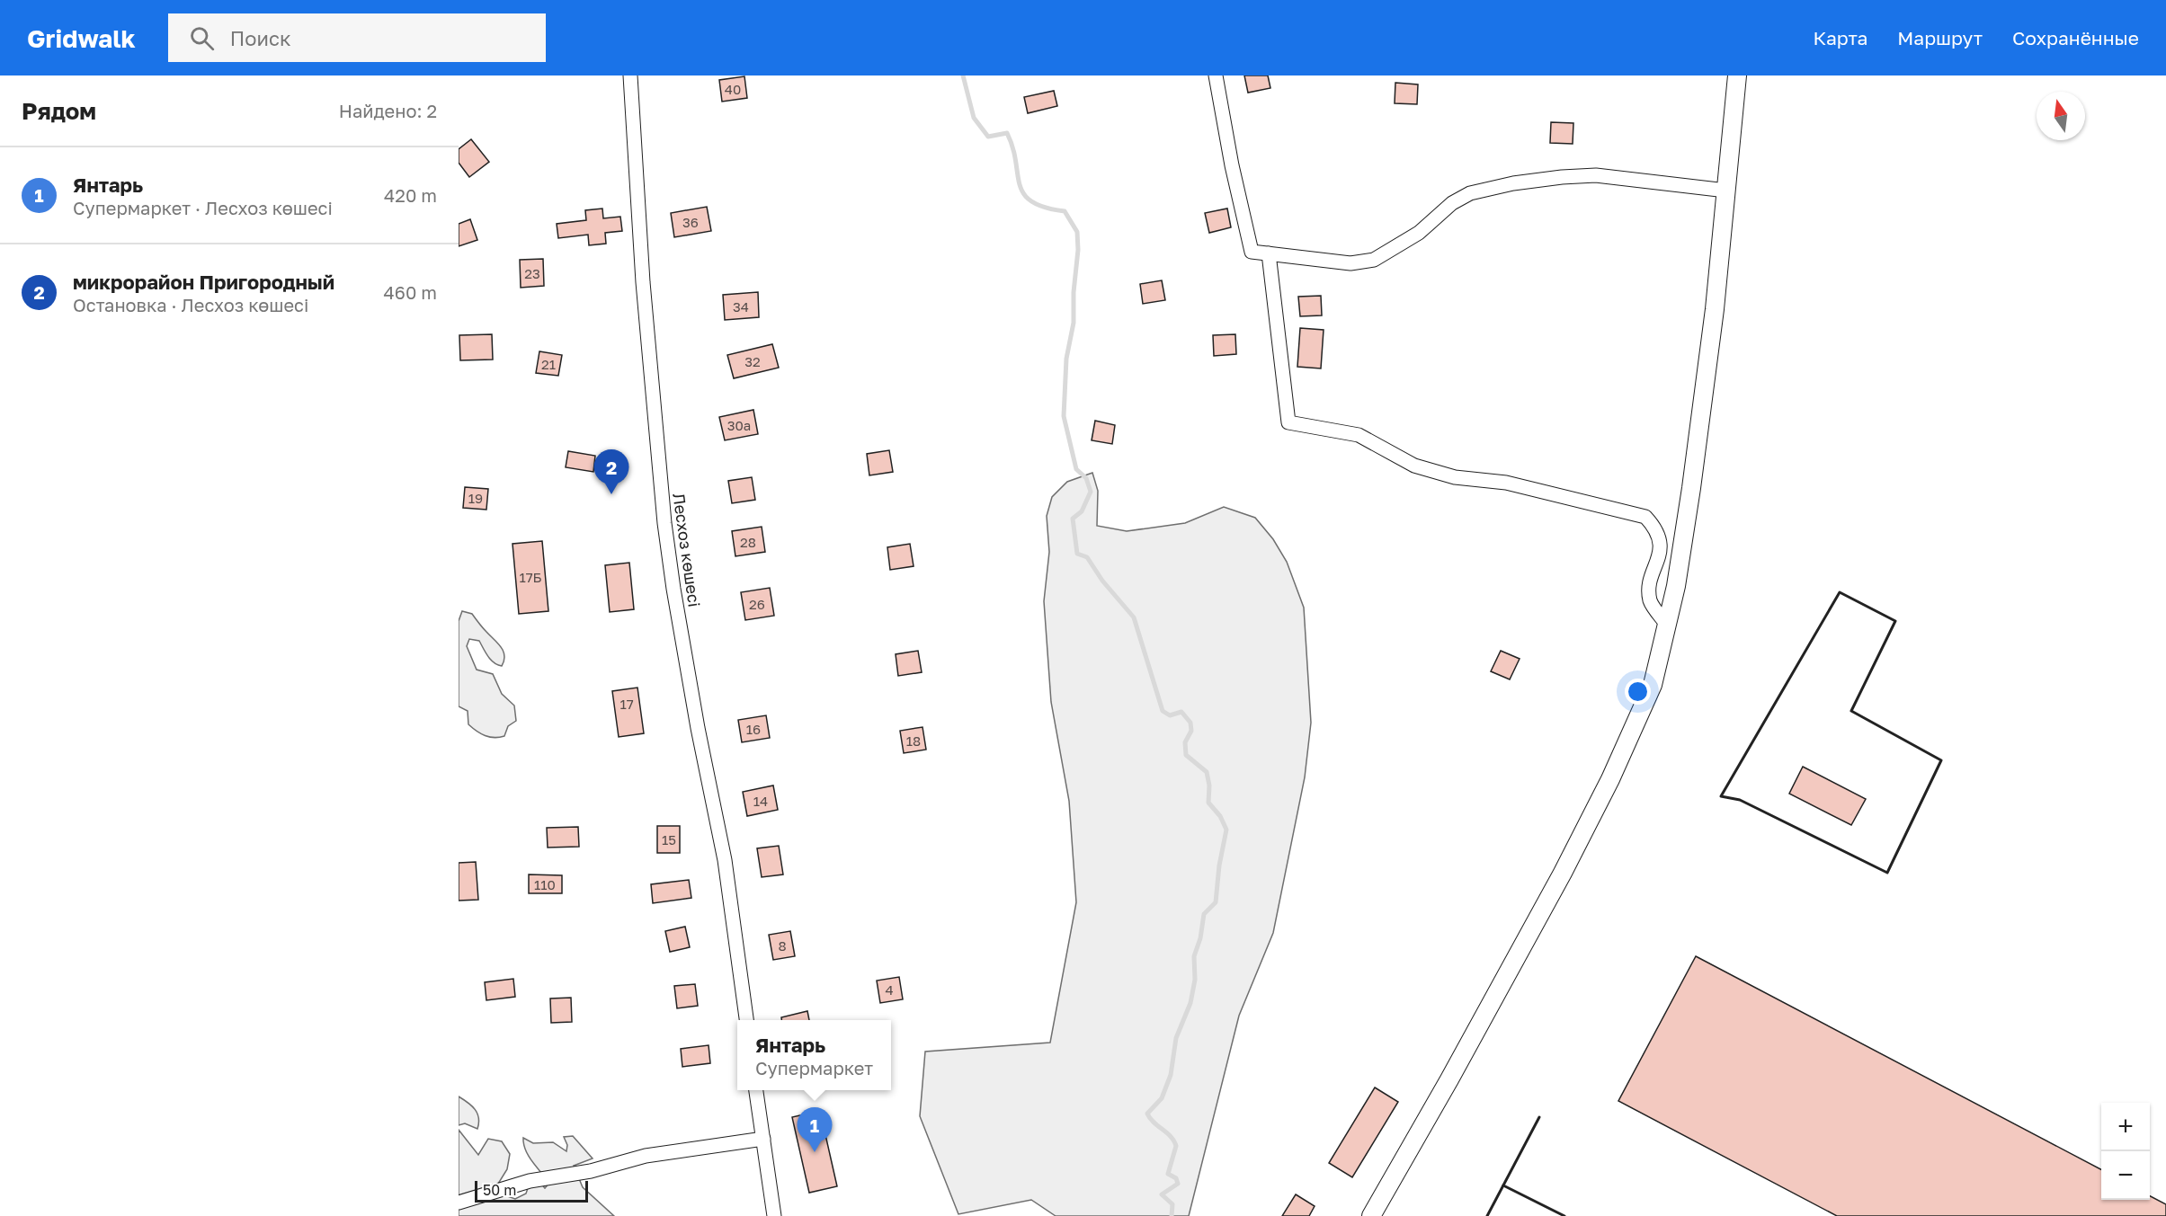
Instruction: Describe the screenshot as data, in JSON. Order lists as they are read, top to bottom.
{
  "streets": {
    "street": ["Лесхоз көшесі"]
  },
  "house_numbers": [
    "40",
    "36",
    "23",
    "34",
    "32",
    "21",
    "30а",
    "19",
    "28",
    "17Б",
    "26",
    "17",
    "16",
    "18",
    "14",
    "15",
    "110",
    "8",
    "4"
  ],
  "scale_bar": "50 m",
  "north": "top",
  "page": {
    "header": "Gridwalk",
    "search": "Поиск",
    "nav": ["Карта", "Маршрут", "Сохранённые"],
    "heading": ["Рядом", "Найдено: 2"],
    "list": [
      {
        "mark": "1",
        "name": "Янтарь",
        "note": "Супермаркет · Лесхоз көшесі",
        "value": "420 m"
      },
      {
        "mark": "2",
        "name": "микрорайон Пригородный",
        "note": "Остановка · Лесхоз көшесі",
        "value": "460 m"
      }
    ],
    "pins": ["2", "1"],
    "popup": ["Янтарь", "Супермаркет"],
    "map_buttons": ["+", "−"],
    "scale": "50 m"
  }
}
